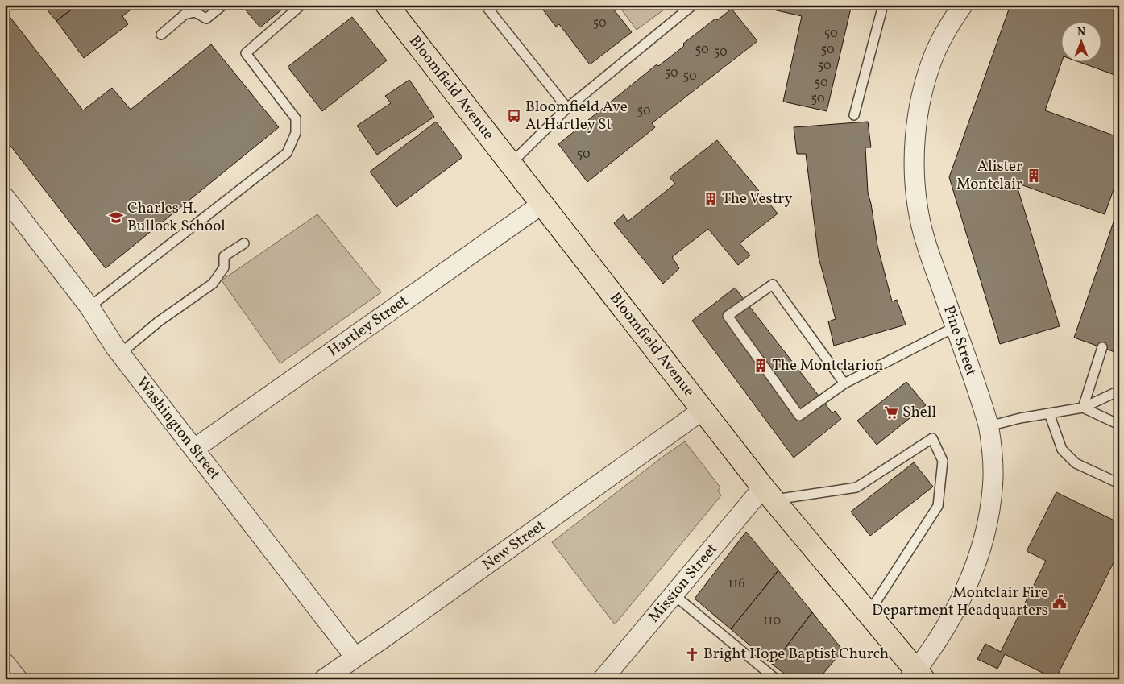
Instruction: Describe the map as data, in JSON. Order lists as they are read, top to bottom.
{
  "streets": {
    "main road": ["Bloomfield Avenue"],
    "street": [
      "Hartley Street",
      "Pine Street",
      "Washington Street",
      "New Street",
      "Mission Street"
    ]
  },
  "crossings": [
    ["Bloomfield Avenue", "Hartley Street"],
    ["Bloomfield Avenue", "Pine Street"],
    ["Bloomfield Avenue", "New Street"],
    ["Bloomfield Avenue", "Mission Street"],
    ["Hartley Street", "Washington Street"],
    ["Washington Street", "New Street"]
  ],
  "places": {
    "bus stop": ["Bloomfield Ave At Hartley St"],
    "building": ["Alister Montclair", "The Vestry", "The Montclarion"],
    "school or university": ["Charles H. Bullock School"],
    "supermarket": ["Shell"],
    "public building": ["Montclair Fire Department Headquarters"],
    "church": ["Bright Hope Baptist Church"]
  },
  "house_numbers": [
    "50",
    "50",
    "50",
    "50",
    "50",
    "50",
    "50",
    "50",
    "50",
    "50",
    "50",
    "50",
    "116",
    "110"
  ],
  "north": "top"
}
